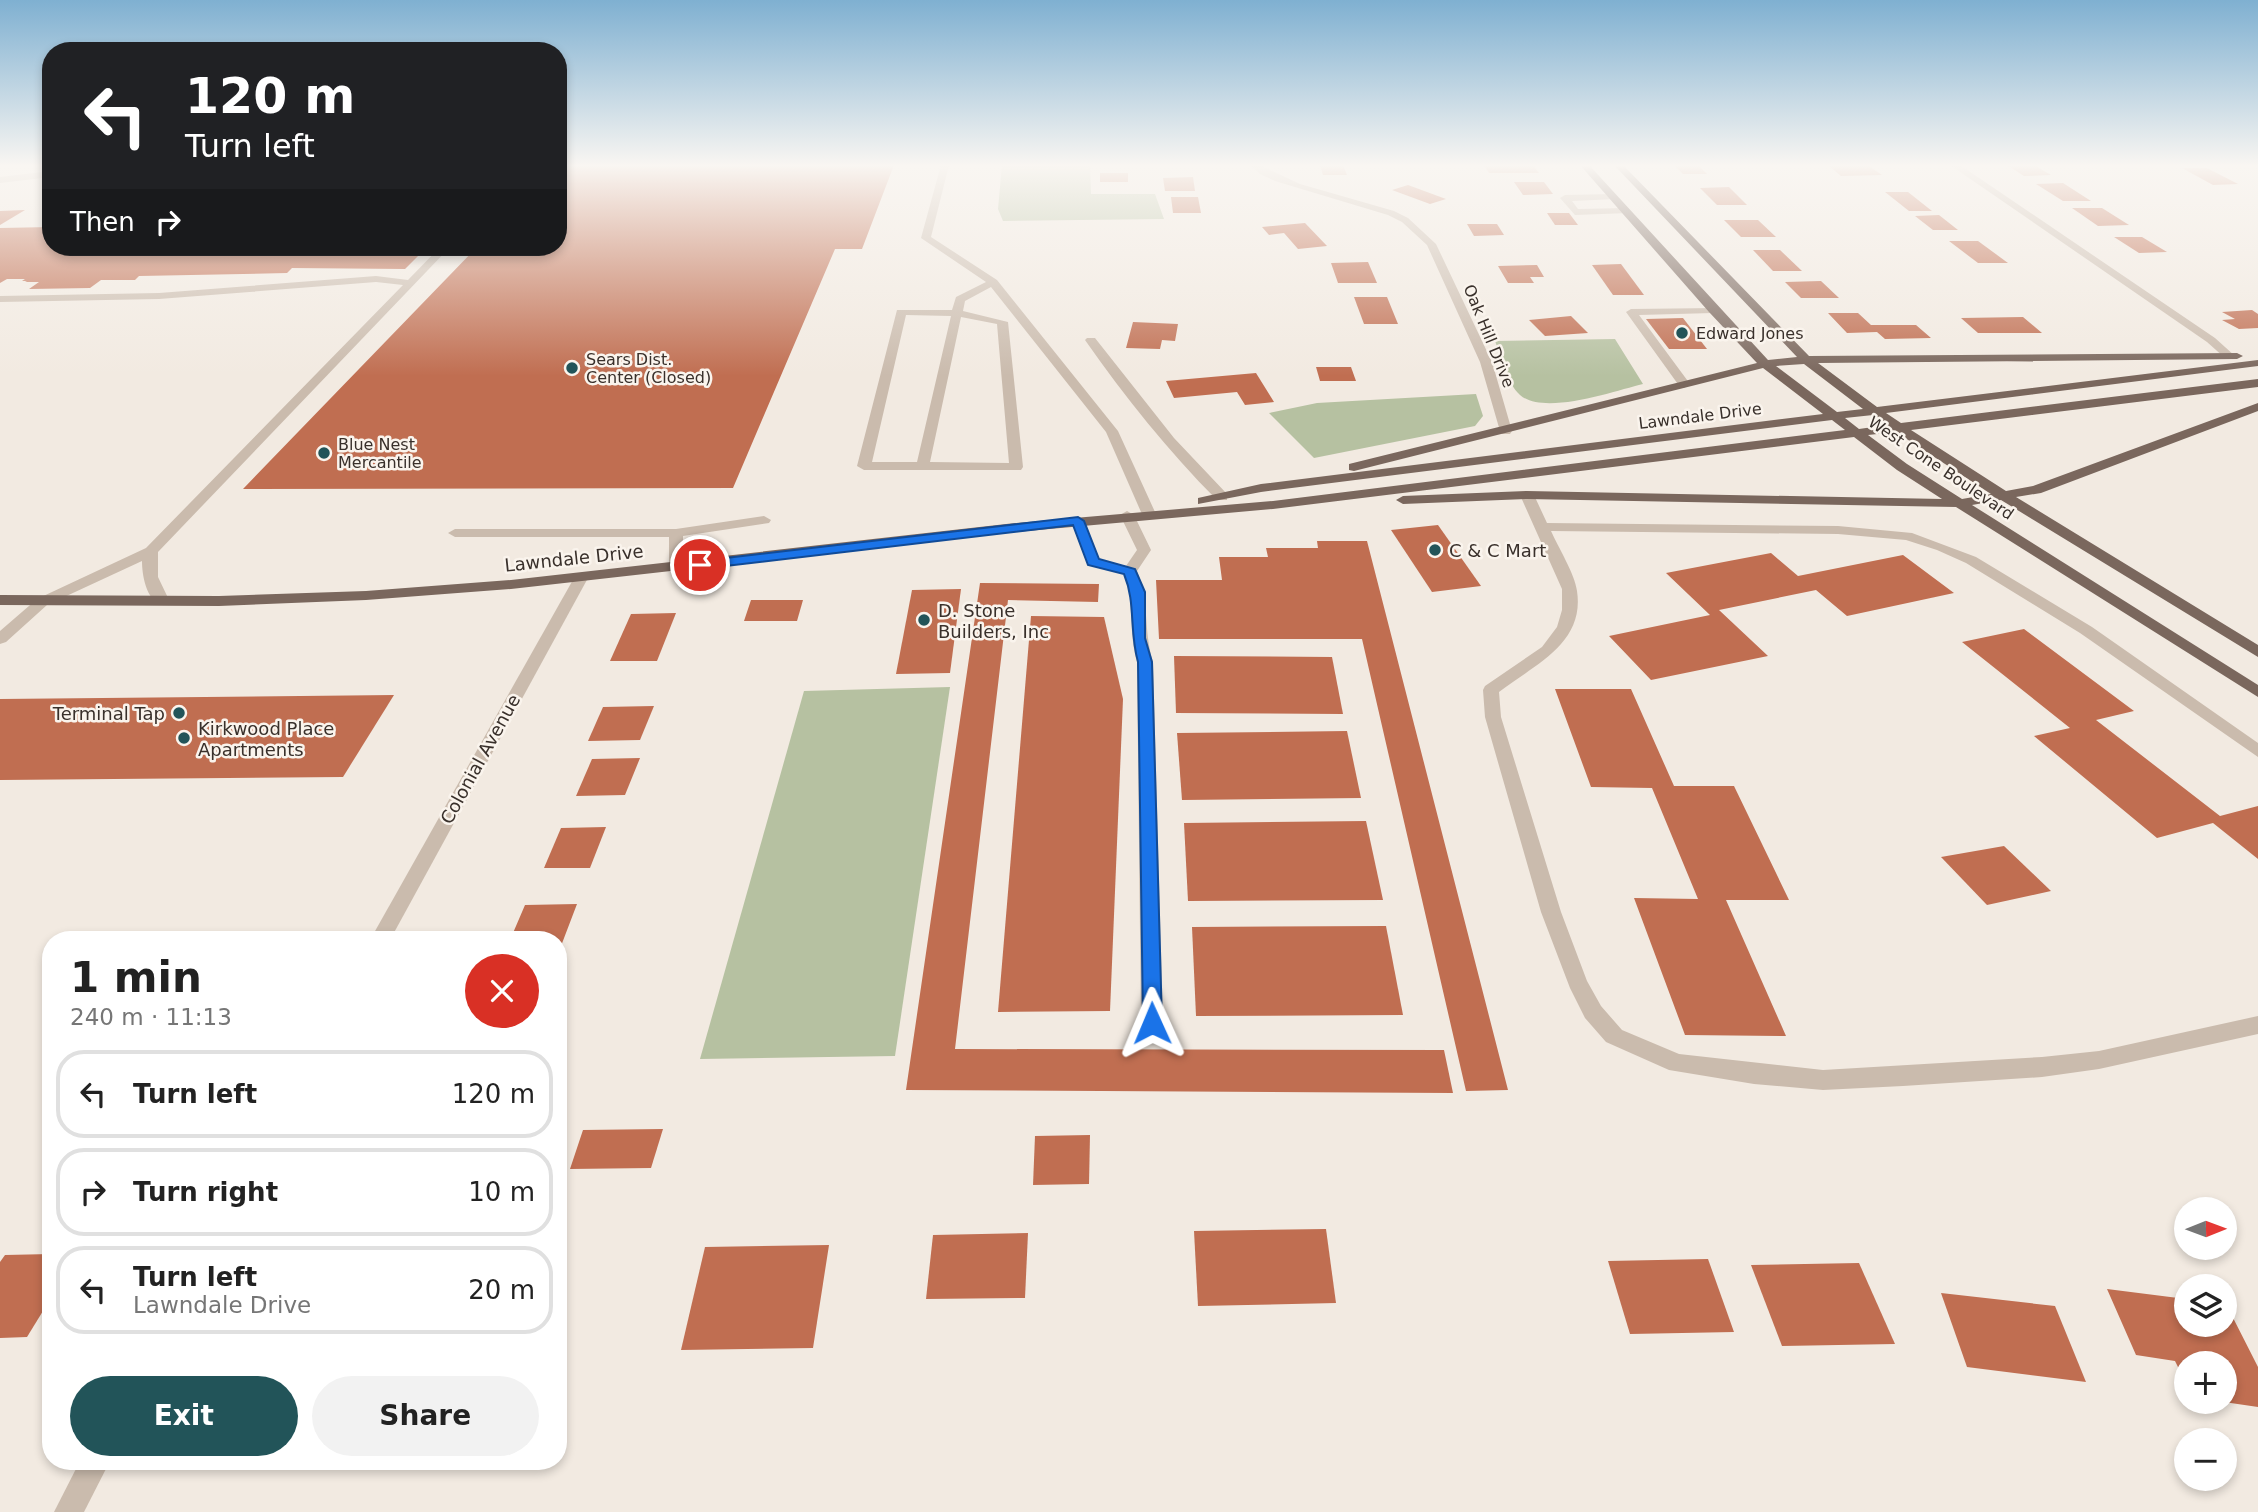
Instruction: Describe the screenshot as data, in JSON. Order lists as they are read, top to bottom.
{
  "streets": {
    "main road": ["Lawndale Drive", "West Cone Boulevard"],
    "street": ["Oak Hill Drive", "Colonial Avenue"]
  },
  "crossings": [
    ["Lawndale Drive", "Colonial Avenue"]
  ],
  "places": [
    "Edward Jones",
    "Sears Dist. Center (Closed)",
    "Blue Nest Mercantile",
    "C & C Mart",
    "D. Stone Builders, Inc",
    "Terminal Tap",
    "Kirkwood Place Apartments"
  ],
  "north": "right",
  "page": {
    "turn": ["120 m", "Turn left"],
    "then": "Then",
    "heading": ["1 min", "240 m · 11:13"],
    "list": [
      {
        "name": "Turn left",
        "value": "120 m"
      },
      {
        "name": "Turn right",
        "value": "10 m"
      },
      {
        "name": "Turn left",
        "note": "Lawndale Drive",
        "value": "20 m"
      }
    ],
    "map_buttons": ["+", "−"],
    "buttons": ["Exit", "Share"]
  }
}
